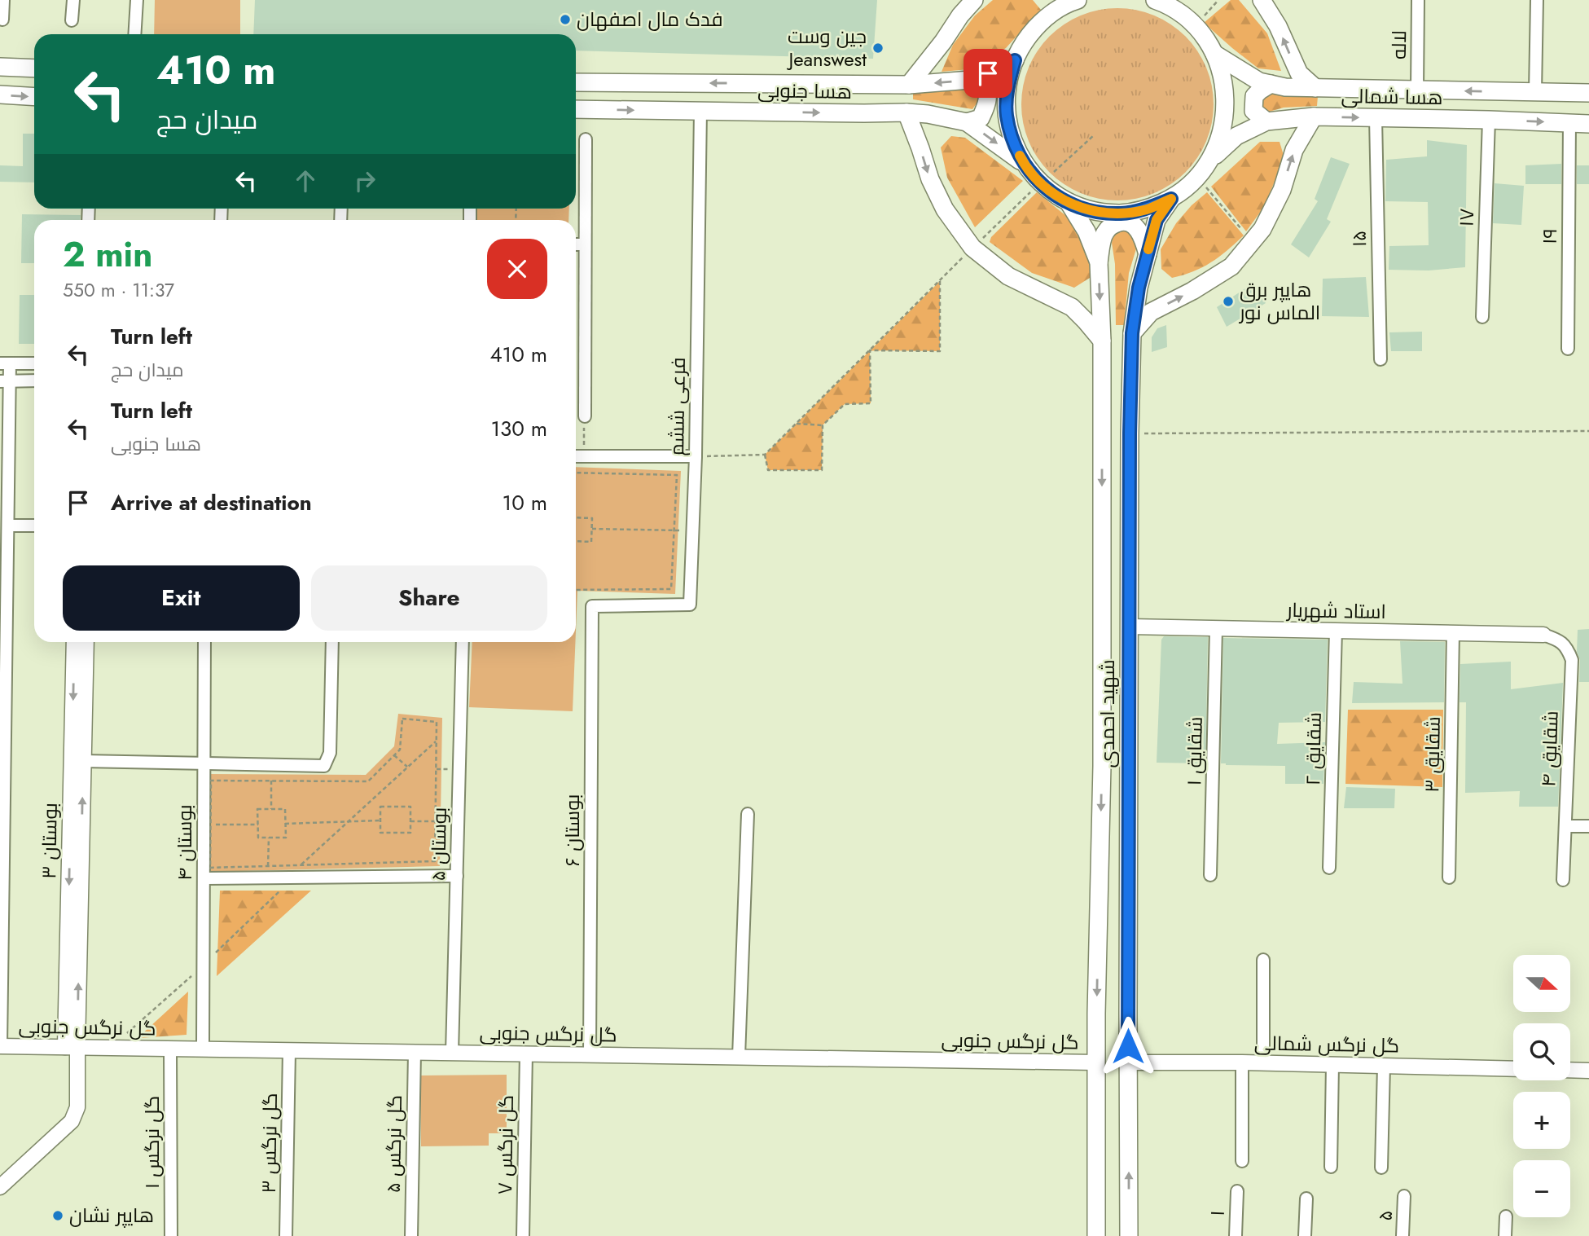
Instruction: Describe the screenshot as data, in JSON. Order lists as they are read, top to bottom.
{
  "streets": {
    "main road": ["هسا جنوبی", "هسا شمالی", "شهید احمدی"],
    "street": [
      "لاله",
      "۱۷",
      "۱۹",
      "۱۵",
      "فرعی ششم",
      "استاد شهریار",
      "شقایق ۲",
      "شقایق ۴",
      "شقایق ۱",
      "شقایق ۳",
      "بوستان ۶",
      "بوستان ۳",
      "بوستان ۴",
      "بوستان ۵",
      "گل نرگس جنوبی",
      "گل نرگس شمالی",
      "گل نرگس ۱",
      "گل نرگس ۳",
      "گل نرگس ۵",
      "گل نرگس ۷",
      "۱",
      "۵"
    ]
  },
  "crossings": [
    ["لاله", "هسا شمالی"],
    ["هسا جنوبی", "فرعی ششم"],
    ["هسا شمالی", "۱۷"],
    ["هسا شمالی", "۱۹"],
    ["هسا شمالی", "۱۵"],
    ["فرعی ششم", "بوستان ۶"],
    ["استاد شهریار", "شهید احمدی"],
    ["استاد شهریار", "شقایق ۲"],
    ["استاد شهریار", "شقایق ۴"],
    ["استاد شهریار", "شقایق ۱"],
    ["استاد شهریار", "شقایق ۳"],
    ["شهید احمدی", "گل نرگس جنوبی"],
    ["شهید احمدی", "گل نرگس شمالی"],
    ["بوستان ۶", "گل نرگس جنوبی"],
    ["بوستان ۳", "گل نرگس جنوبی"],
    ["بوستان ۴", "گل نرگس جنوبی"],
    ["بوستان ۵", "گل نرگس جنوبی"],
    ["گل نرگس جنوبی", "گل نرگس ۱"],
    ["گل نرگس جنوبی", "گل نرگس ۳"],
    ["گل نرگس جنوبی", "گل نرگس ۵"],
    ["گل نرگس جنوبی", "گل نرگس ۷"]
  ],
  "places": [
    "فدک مال اصفهان",
    "جین وست Jeanswest",
    "هایپر برق الماس نور",
    "هایپر نشان"
  ],
  "north": "right",
  "page": {
    "turn": ["410 m", "میدان حج"],
    "heading": ["2 min", "550 m · 11:37"],
    "list": [
      {
        "name": "Turn left",
        "note": "میدان حج",
        "value": "410 m"
      },
      {
        "name": "Turn left",
        "note": "هسا جنوبی",
        "value": "130 m"
      },
      {
        "name": "Arrive at destination",
        "value": "10 m"
      }
    ],
    "buttons": ["Exit", "Share"],
    "map_buttons": ["+", "−"]
  }
}
